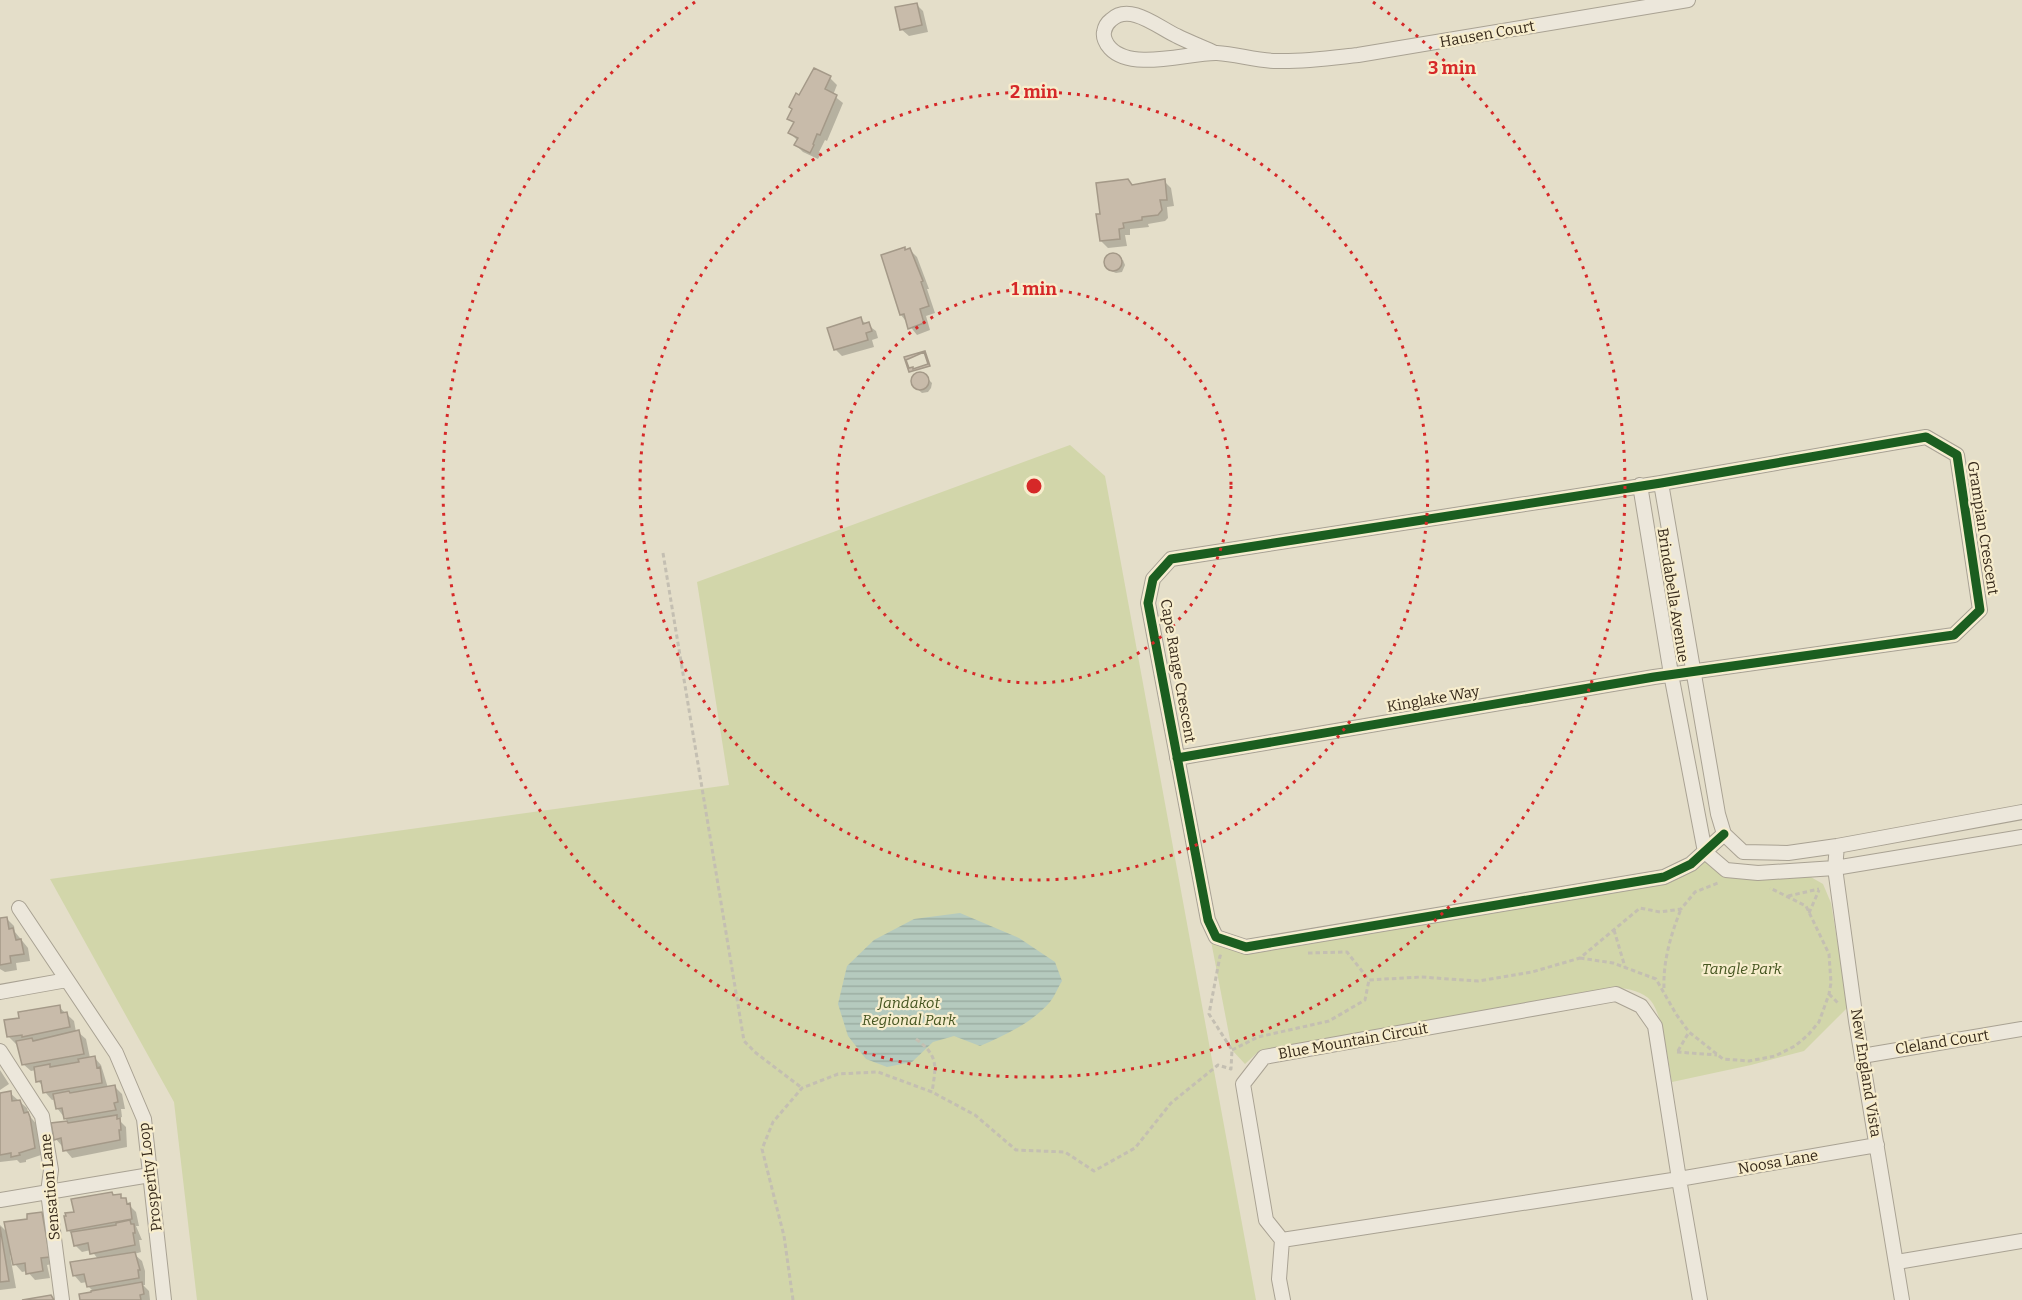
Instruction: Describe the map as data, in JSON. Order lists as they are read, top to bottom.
{
  "streets": {
    "street": [
      "Hausen Court",
      "Grampian Crescent",
      "Brindabella Avenue",
      "Cape Range Crescent",
      "Kinglake Way",
      "Blue Mountain Circuit",
      "Cleland Court",
      "New England Vista",
      "Noosa Lane",
      "Prosperity Loop",
      "Sensation Lane"
    ]
  },
  "crossings": [
    ["Grampian Crescent", "Brindabella Avenue"],
    ["Grampian Crescent", "Cape Range Crescent"],
    ["Grampian Crescent", "Kinglake Way"],
    ["Brindabella Avenue", "Cape Range Crescent"],
    ["Brindabella Avenue", "Kinglake Way"],
    ["Cape Range Crescent", "Kinglake Way"],
    ["Blue Mountain Circuit", "Noosa Lane"],
    ["Cleland Court", "New England Vista"],
    ["New England Vista", "Noosa Lane"]
  ],
  "parks": ["Tangle Park", "Jandakot Regional Park"],
  "rings": ["3 min", "2 min", "1 min"]
}
